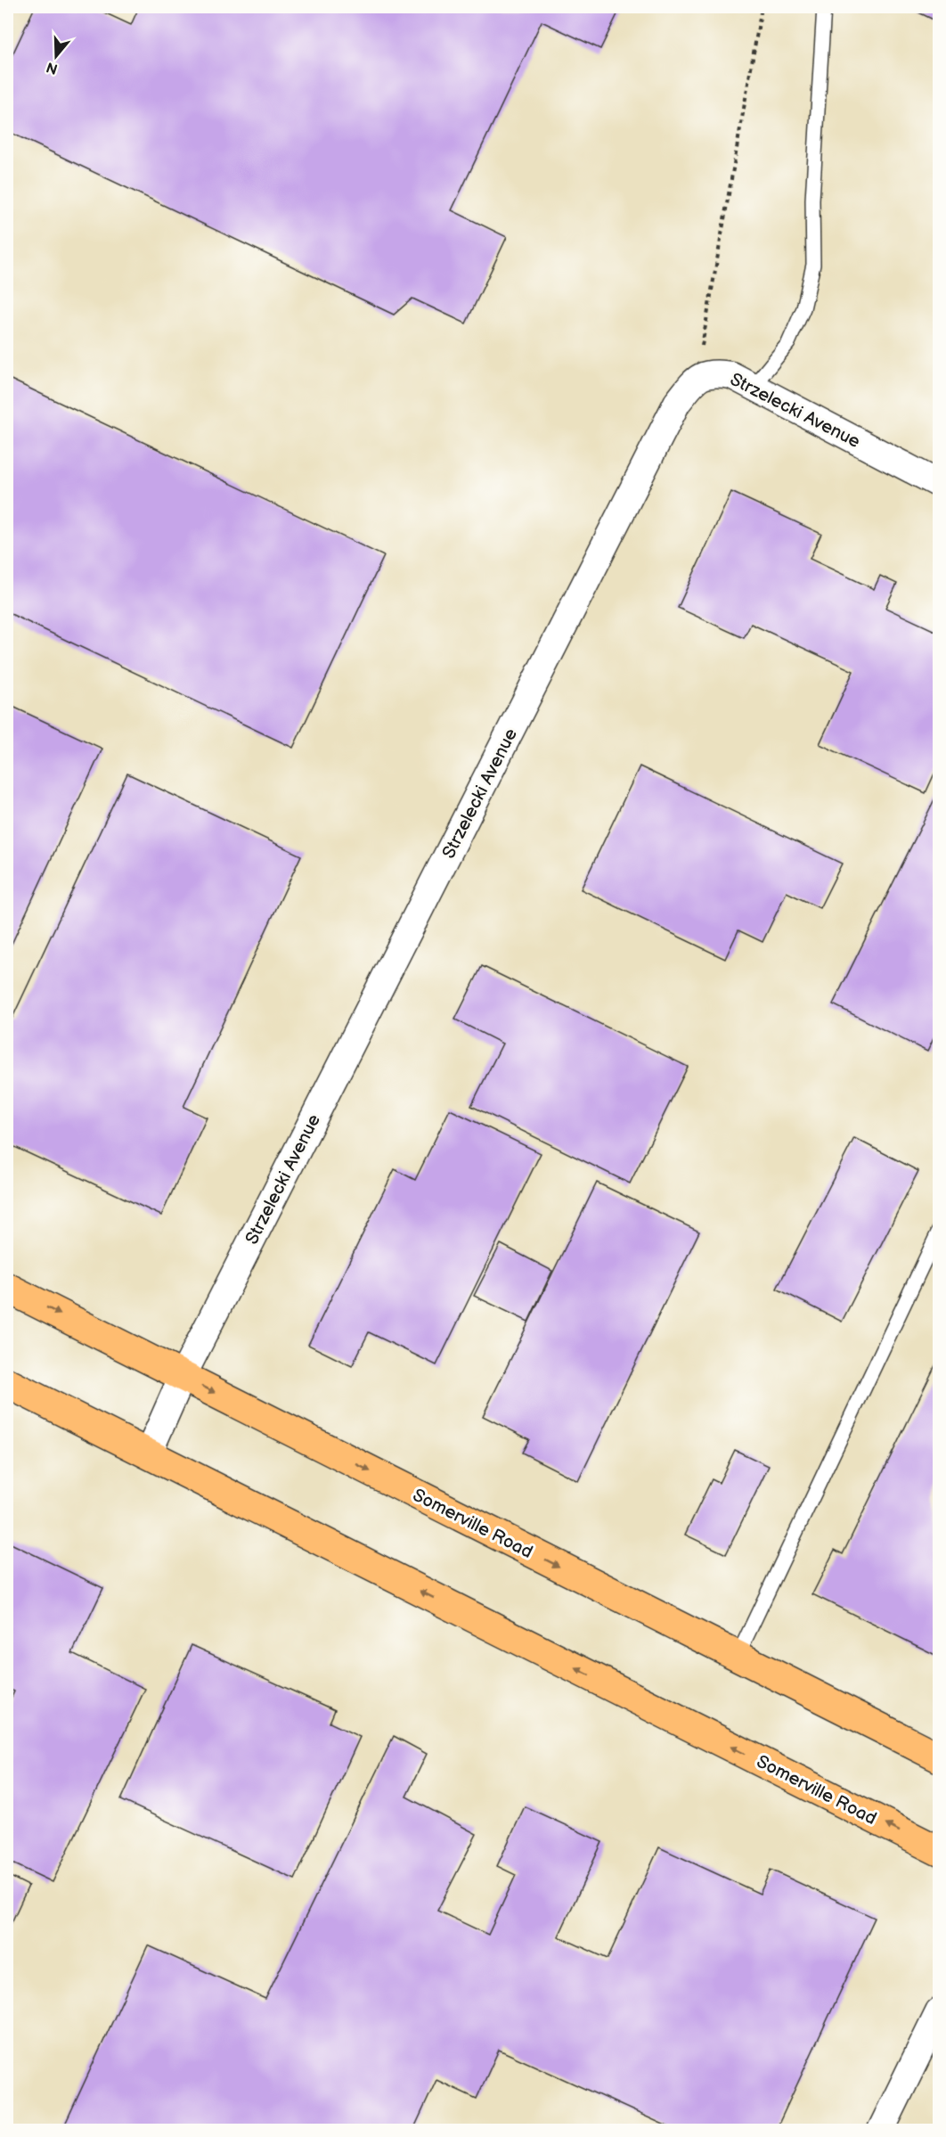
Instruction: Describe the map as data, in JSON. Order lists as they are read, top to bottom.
{
  "streets": {
    "main road": ["Somerville Road"],
    "street": ["Strzelecki Avenue"]
  },
  "crossings": [
    ["Strzelecki Avenue", "Somerville Road"]
  ],
  "north": "bottom"
}
